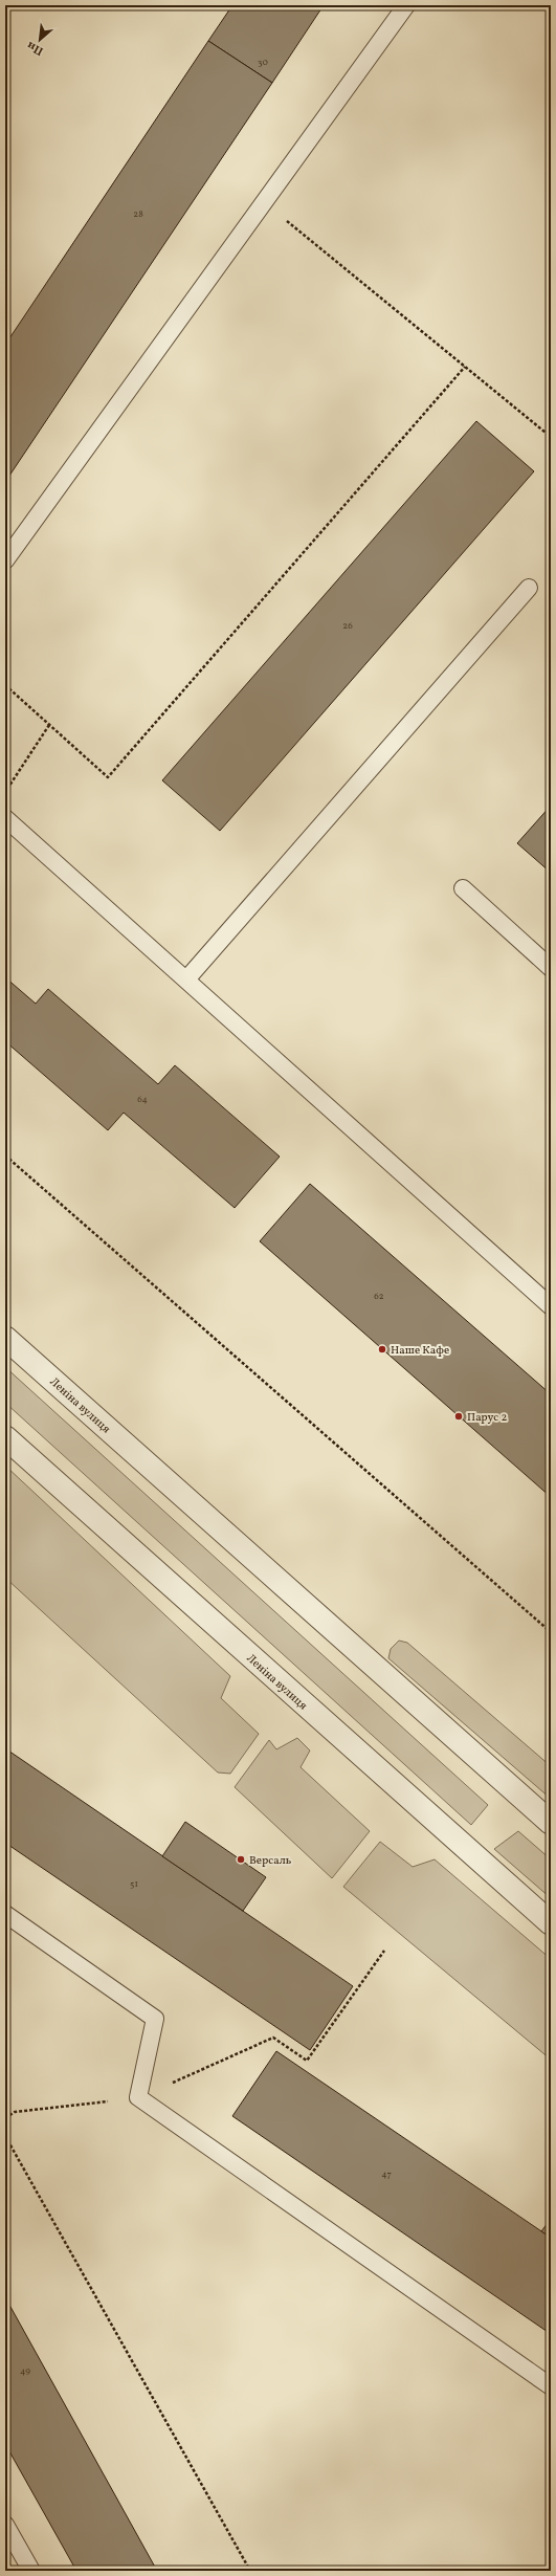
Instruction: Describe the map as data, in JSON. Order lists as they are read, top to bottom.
{
  "streets": {
    "street": ["Леніна вулиця"]
  },
  "places": ["Наше Кафе", "Парус 2", "Версаль"],
  "house_numbers": [
    "30",
    "28",
    "26",
    "64",
    "62",
    "51",
    "47",
    "49"
  ],
  "north": "bottom left"
}
